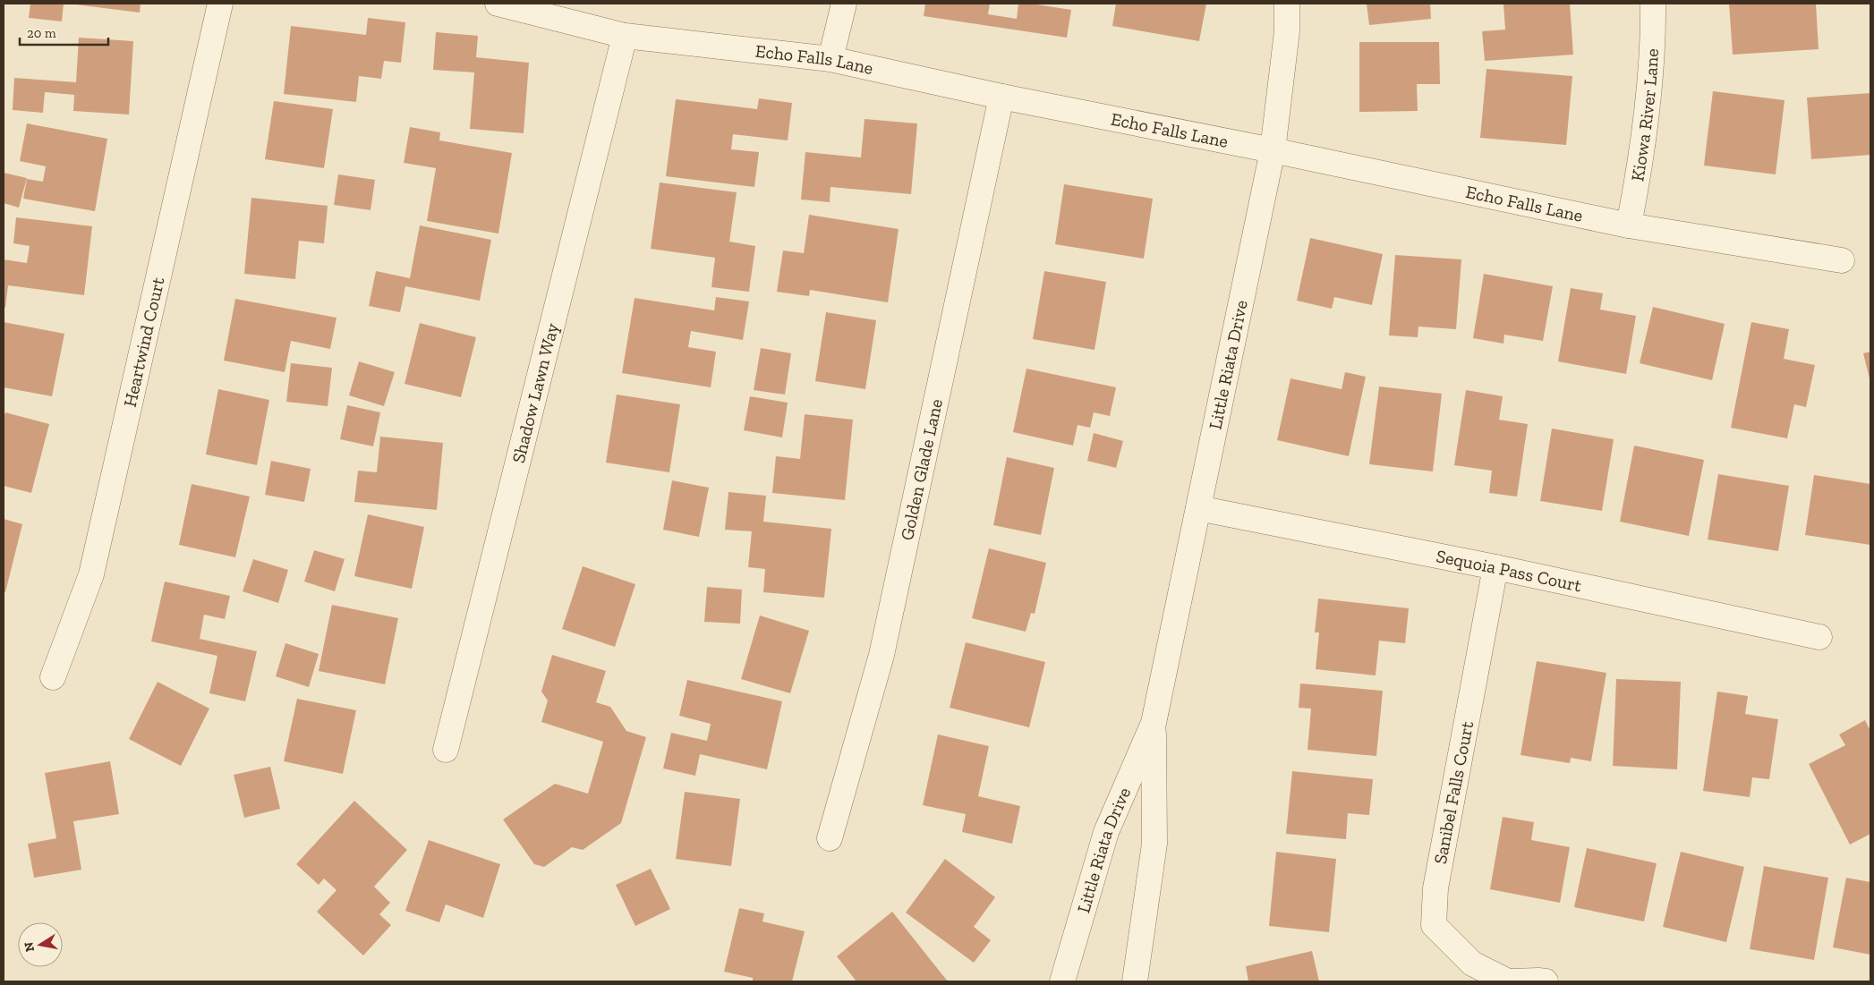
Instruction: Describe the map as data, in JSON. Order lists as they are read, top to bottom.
{
  "streets": {
    "street": [
      "Echo Falls Lane",
      "Kiowa River Lane",
      "Heartwind Court",
      "Little Riata Drive",
      "Shadow Lawn Way",
      "Golden Glade Lane",
      "Sequoia Pass Court",
      "Sanibel Falls Court"
    ]
  },
  "crossings": [
    ["Echo Falls Lane", "Kiowa River Lane"],
    ["Echo Falls Lane", "Little Riata Drive"],
    ["Echo Falls Lane", "Shadow Lawn Way"],
    ["Echo Falls Lane", "Golden Glade Lane"],
    ["Little Riata Drive", "Sequoia Pass Court"],
    ["Sequoia Pass Court", "Sanibel Falls Court"]
  ],
  "scale_bar": "20 m",
  "north": "left"
}
